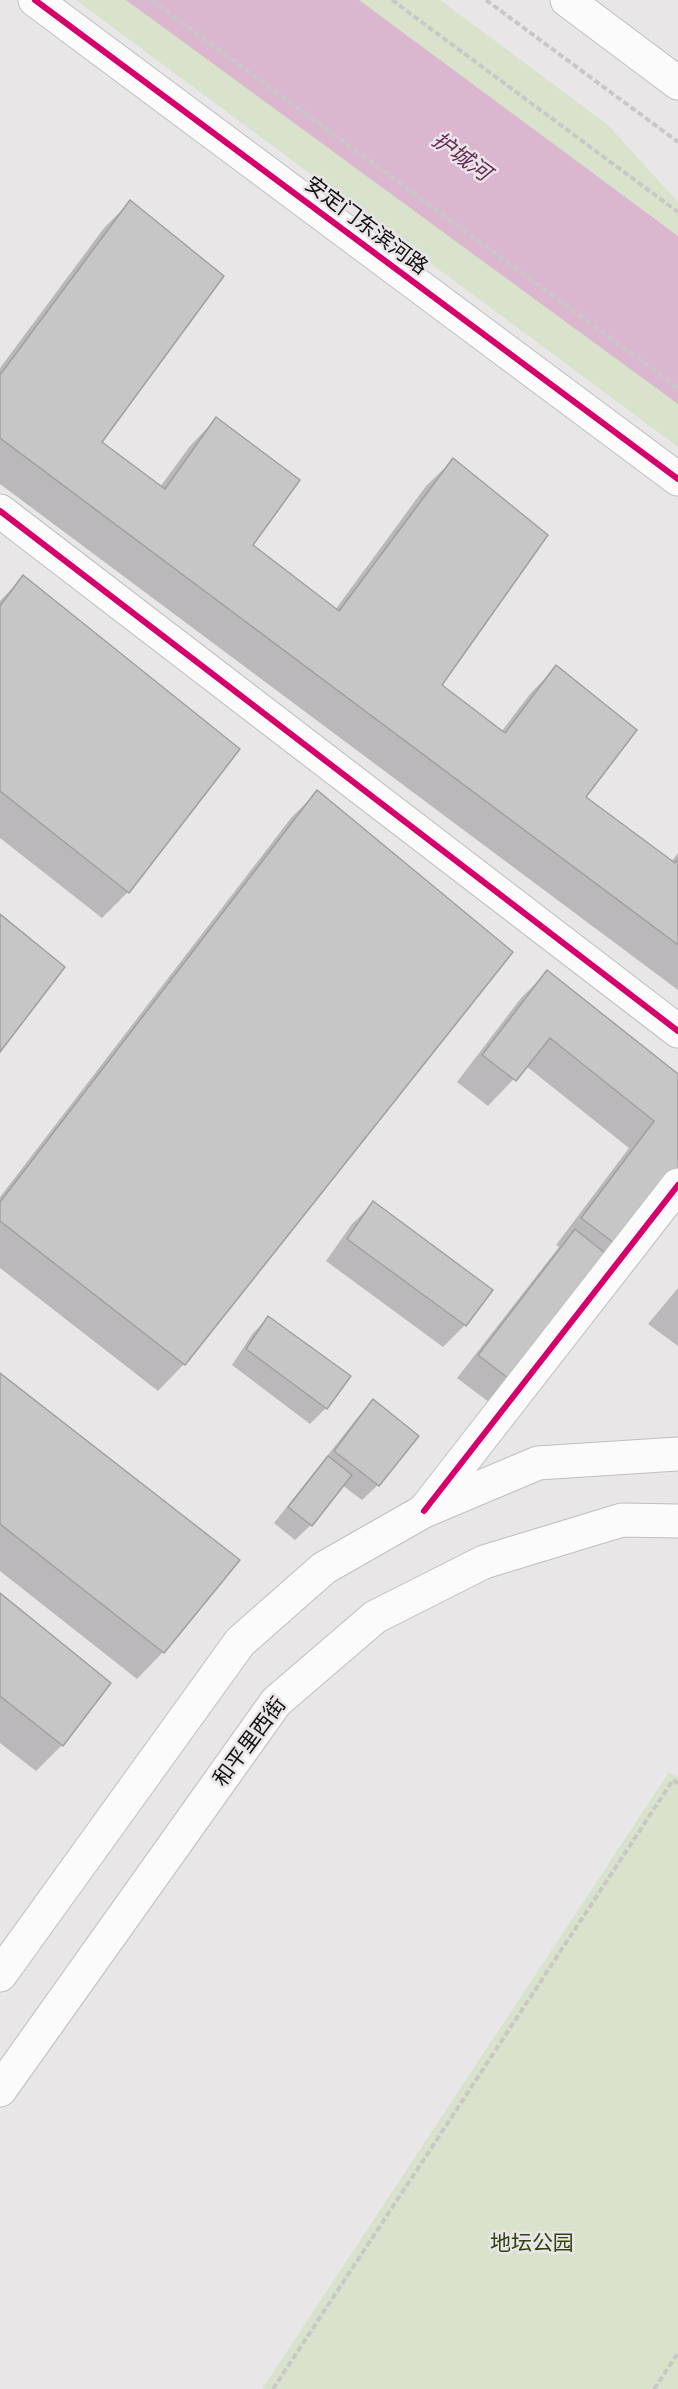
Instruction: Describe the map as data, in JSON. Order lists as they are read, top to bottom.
{
  "streets": {
    "street": ["安定门东滨河路", "和平里西街"]
  },
  "water": ["护城河"],
  "parks": ["地坛公园"]
}
